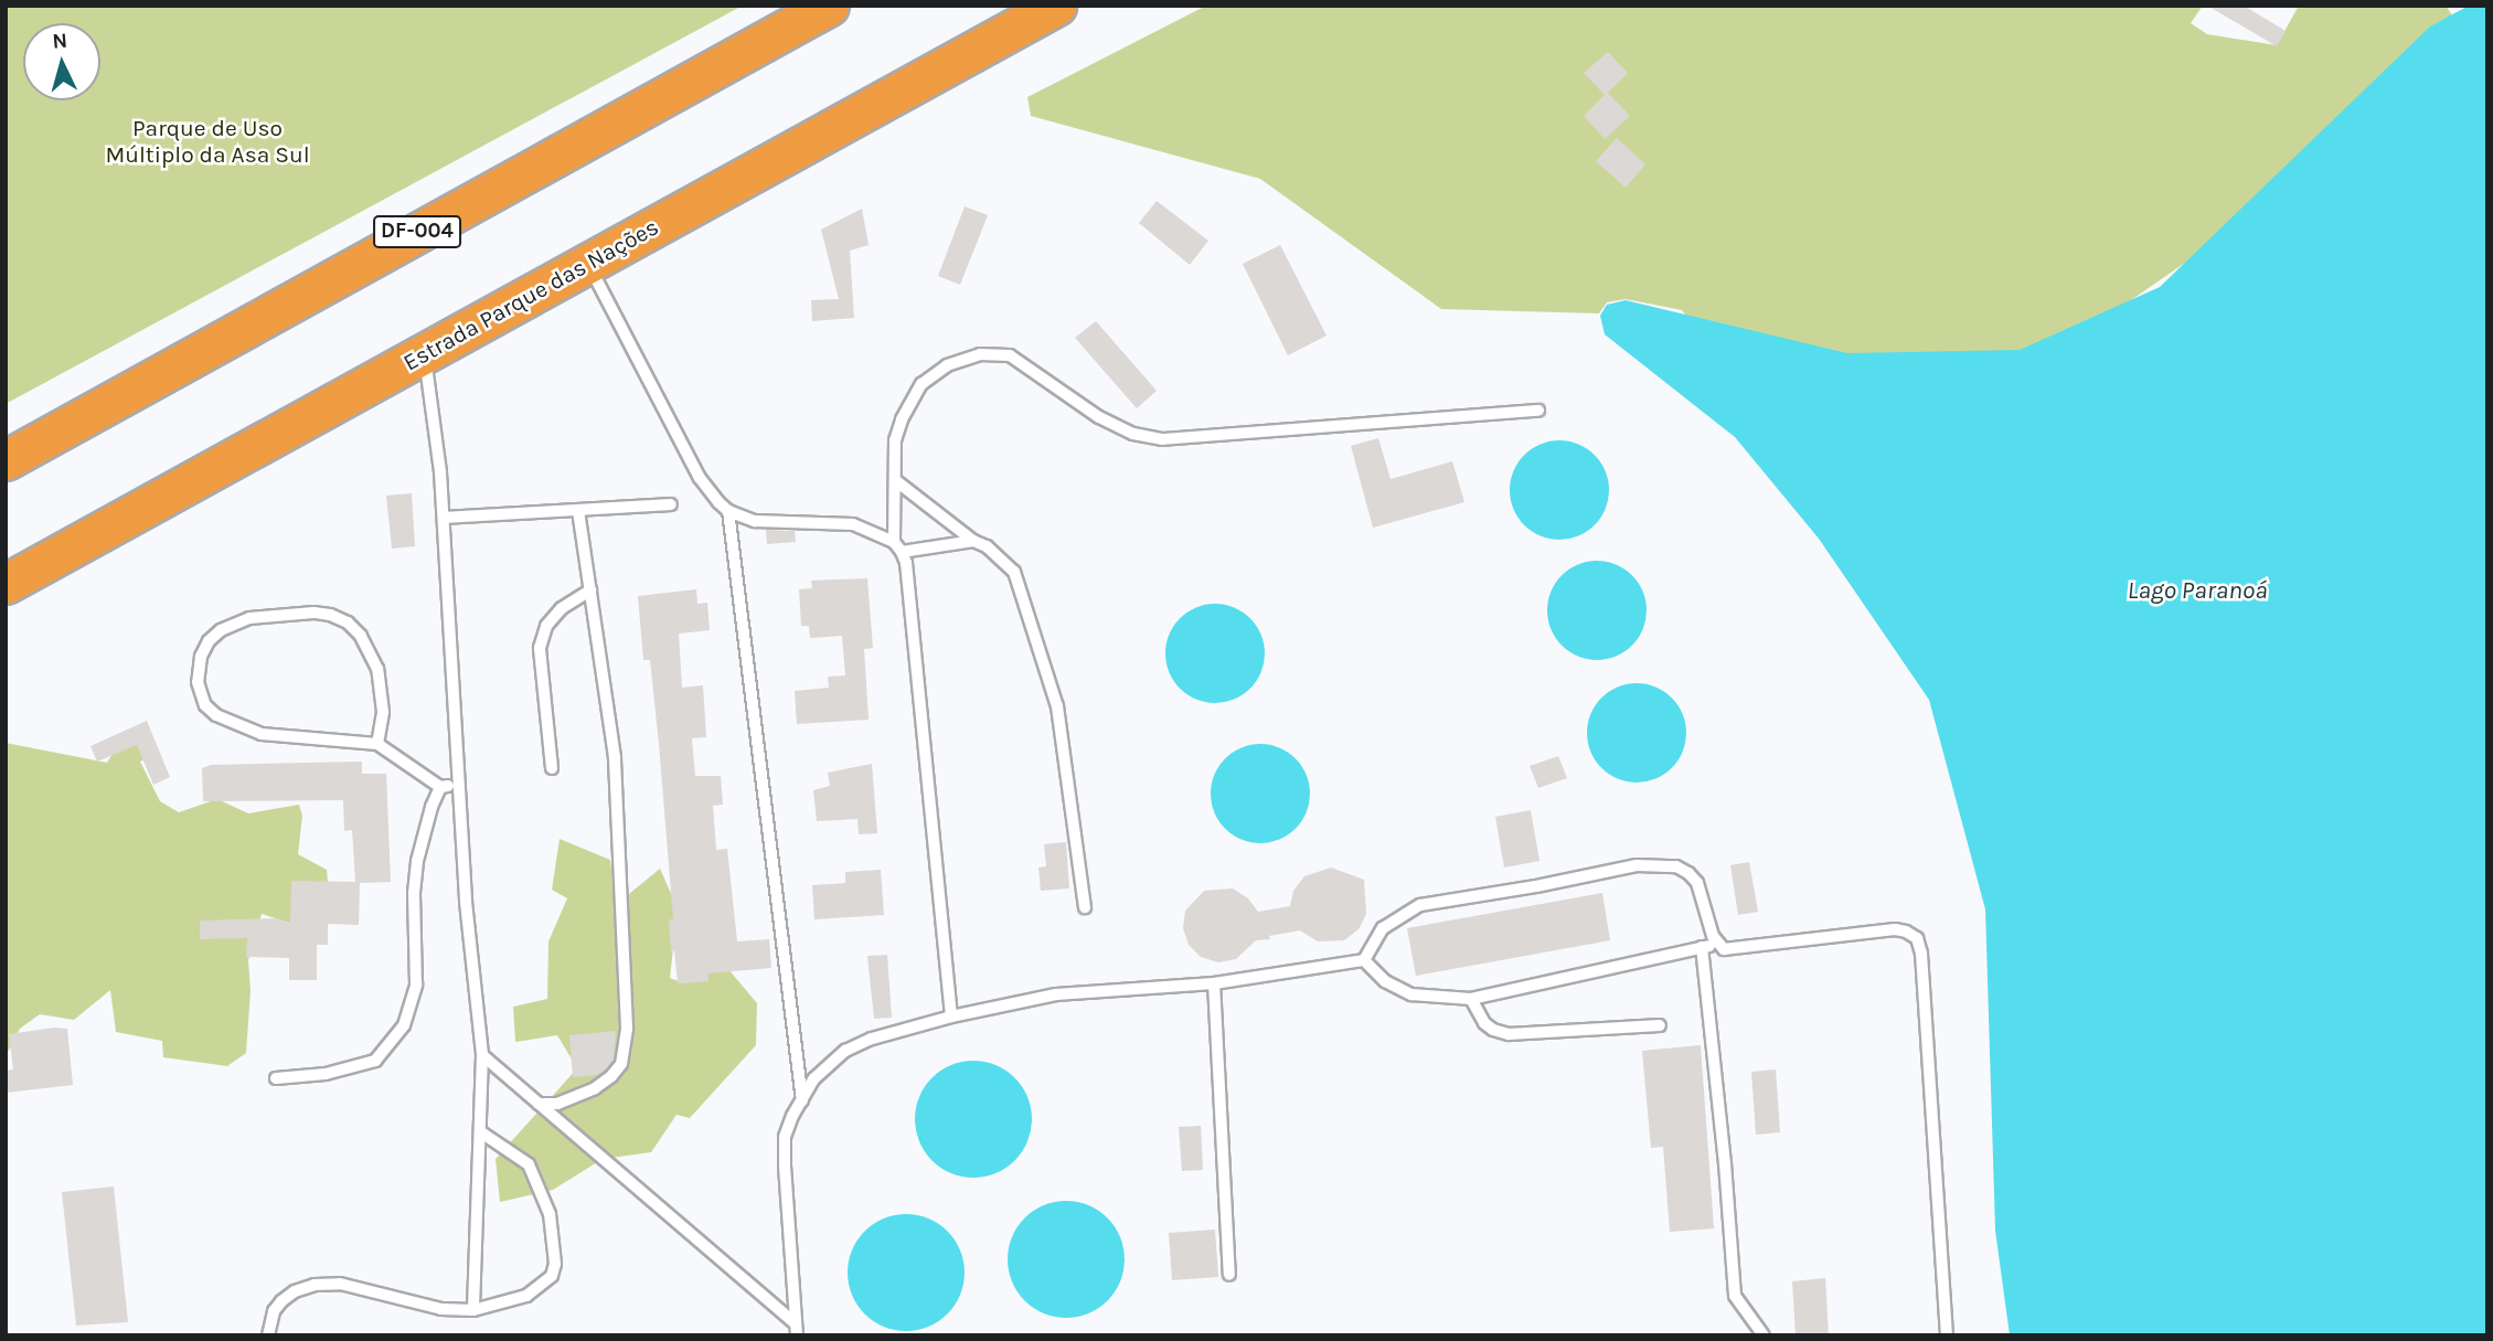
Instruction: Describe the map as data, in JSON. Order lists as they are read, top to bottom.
{
  "streets": {
    "highway": ["DF-004", "Estrada Parque das Nações"]
  },
  "water": ["Lago Paranoá"],
  "parks": ["Parque de Uso Múltiplo da Asa Sul"],
  "north": "top"
}
